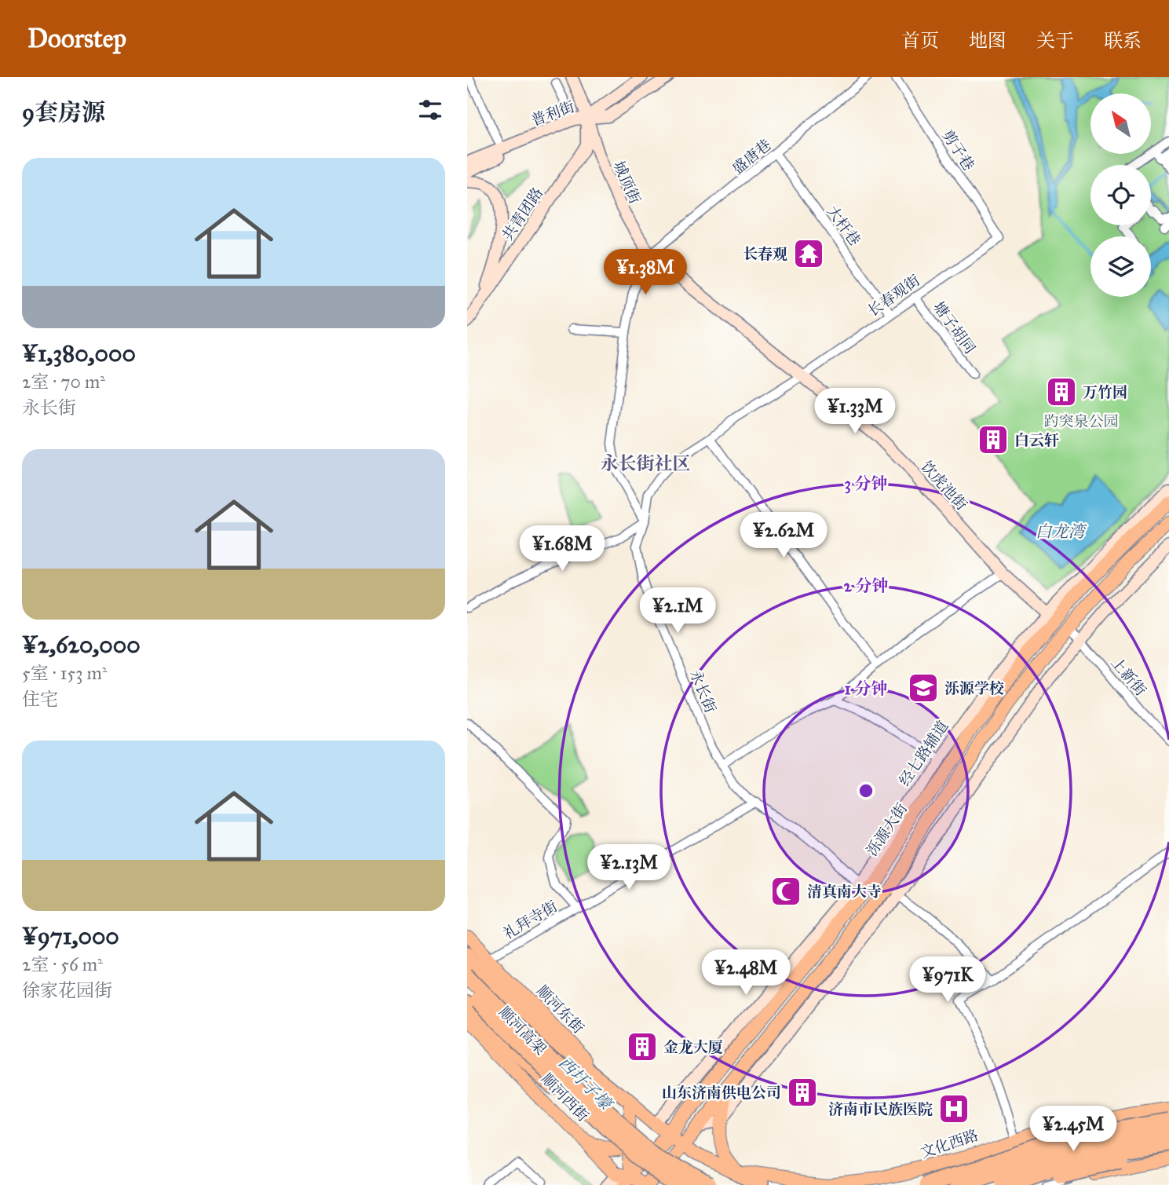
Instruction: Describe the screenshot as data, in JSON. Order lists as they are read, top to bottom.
{
  "streets": {
    "highway": ["顺河高架"],
    "main road": [
      "泺源大街",
      "顺河东街",
      "顺河西街",
      "文化西路"
    ],
    "street": [
      "普利街",
      "剪子巷",
      "盛唐巷",
      "城顶街",
      "共青团路",
      "大杆巷",
      "长春观街",
      "塘子胡同",
      "饮虎池街",
      "上新街",
      "永长街",
      "经七路辅道",
      "礼拜寺街"
    ]
  },
  "crossings": [
    ["普利街", "城顶街"],
    ["普利街", "共青团路"],
    ["剪子巷", "长春观街"],
    ["盛唐巷", "城顶街"],
    ["盛唐巷", "大杆巷"],
    ["盛唐巷", "饮虎池街"],
    ["城顶街", "共青团路"],
    ["城顶街", "饮虎池街"],
    ["大杆巷", "长春观街"],
    ["长春观街", "塘子胡同"],
    ["长春观街", "饮虎池街"],
    ["长春观街", "永长街"],
    ["饮虎池街", "经七路辅道"],
    ["饮虎池街", "泺源大街"],
    ["上新街", "泺源大街"],
    ["永长街", "经七路辅道"],
    ["永长街", "泺源大街"],
    ["永长街", "礼拜寺街"],
    ["经七路辅道", "泺源大街"],
    ["经七路辅道", "顺河东街"],
    ["泺源大街", "顺河东街"],
    ["泺源大街", "顺河西街"],
    ["礼拜寺街", "顺河东街"],
    ["顺河东街", "文化西路"]
  ],
  "districts": ["永长街社区"],
  "water": ["白龙湾", "西圩子壕"],
  "parks": ["趵突泉公园"],
  "places": {
    "temple": ["长春观"],
    "building": [
      "万竹园",
      "白云轩",
      "金龙大厦",
      "山东济南供电公司"
    ],
    "school or university": ["泺源学校"],
    "mosque": ["清真南大寺"],
    "hospital": ["济南市民族医院"]
  },
  "north": "top left",
  "page": {
    "header": "Doorstep",
    "nav": [
      "首页",
      "地图",
      "关于",
      "联系"
    ],
    "heading": "9套房源",
    "list": [
      {
        "name": "¥1,380,000",
        "note": "2室 · 70 m² · 永长街"
      },
      {
        "name": "¥2,620,000",
        "note": "5室 · 153 m² · 住宅"
      },
      {
        "name": "¥971,000",
        "note": "2室 · 56 m² · 徐家花园街"
      }
    ],
    "price": [
      "¥1.38M",
      "¥1.33M",
      "¥2.62M",
      "¥1.68M",
      "¥2.1M",
      "¥2.13M",
      "¥2.48M",
      "¥971K",
      "¥2.45M"
    ]
  },
  "rings": ["3 分钟", "2 分钟", "1 分钟"]
}
